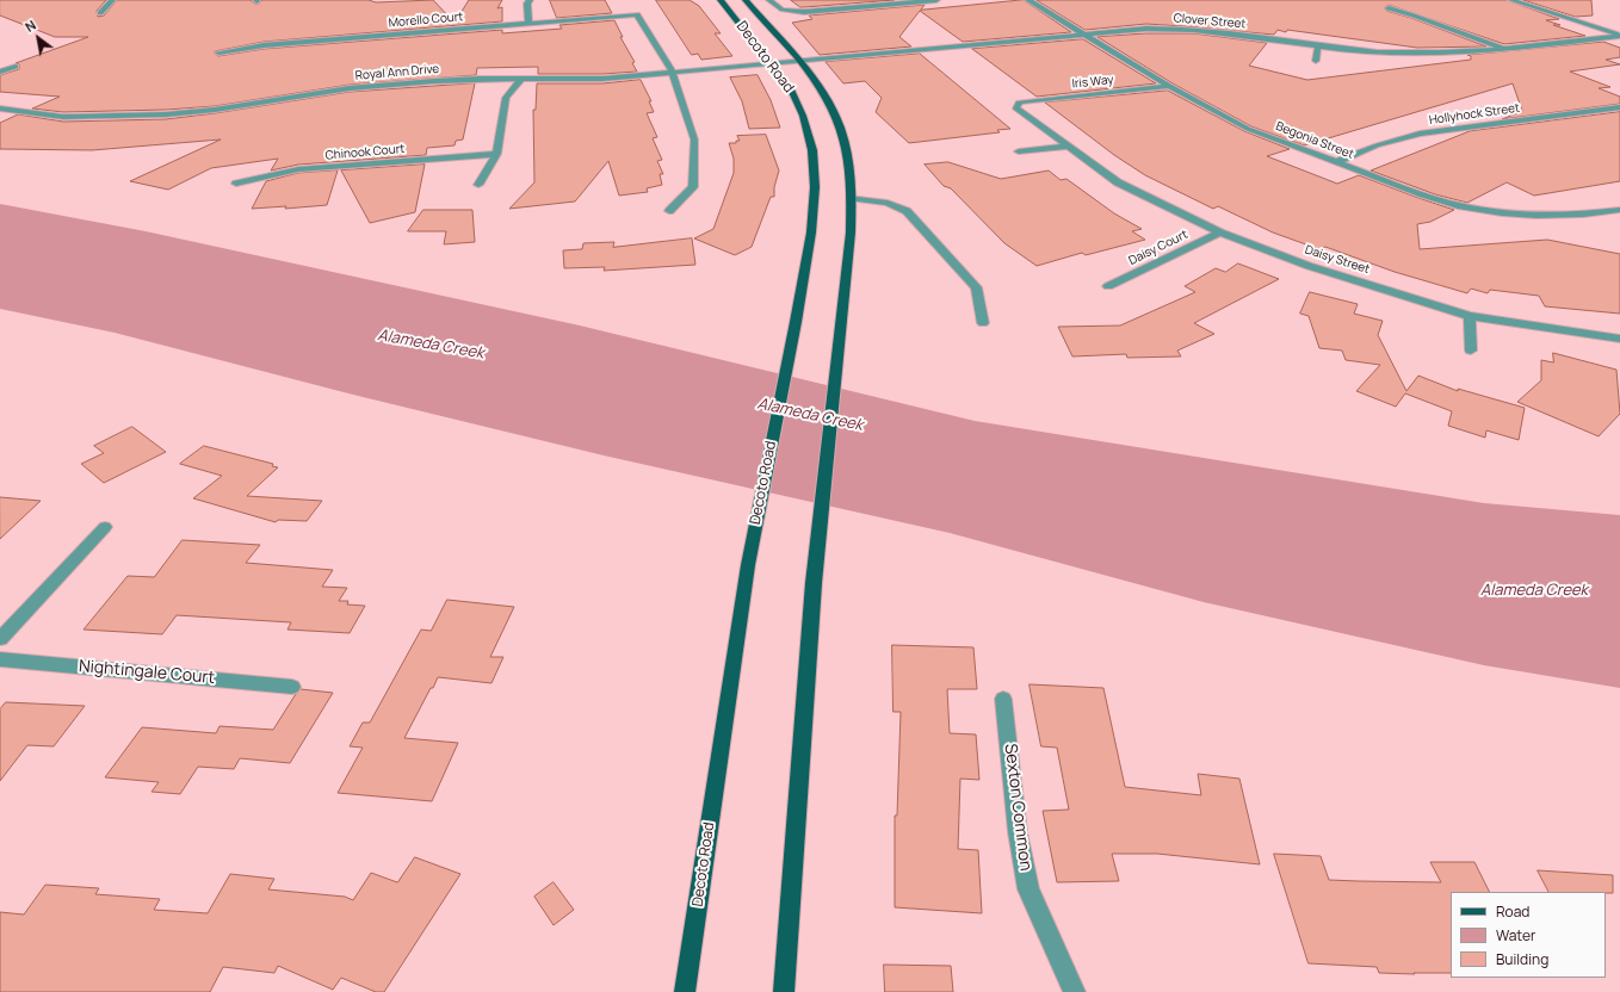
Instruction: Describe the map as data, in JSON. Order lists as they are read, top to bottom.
{
  "streets": {
    "main road": ["Decoto Road"],
    "street": [
      "Morello Court",
      "Clover Street",
      "Royal Ann Drive",
      "Iris Way",
      "Hollyhock Street",
      "Begonia Street",
      "Chinook Court",
      "Daisy Court",
      "Daisy Street",
      "Nightingale Court",
      "Sexton Common"
    ]
  },
  "crossings": [
    ["Morello Court", "Royal Ann Drive"],
    ["Clover Street", "Decoto Road"],
    ["Clover Street", "Royal Ann Drive"],
    ["Clover Street", "Begonia Street"],
    ["Decoto Road", "Royal Ann Drive"],
    ["Iris Way", "Begonia Street"],
    ["Iris Way", "Daisy Street"],
    ["Hollyhock Street", "Begonia Street"],
    ["Daisy Court", "Daisy Street"]
  ],
  "water": ["Alameda Creek"],
  "legend": ["Road", "Water", "Building"],
  "north": "top left"
}
